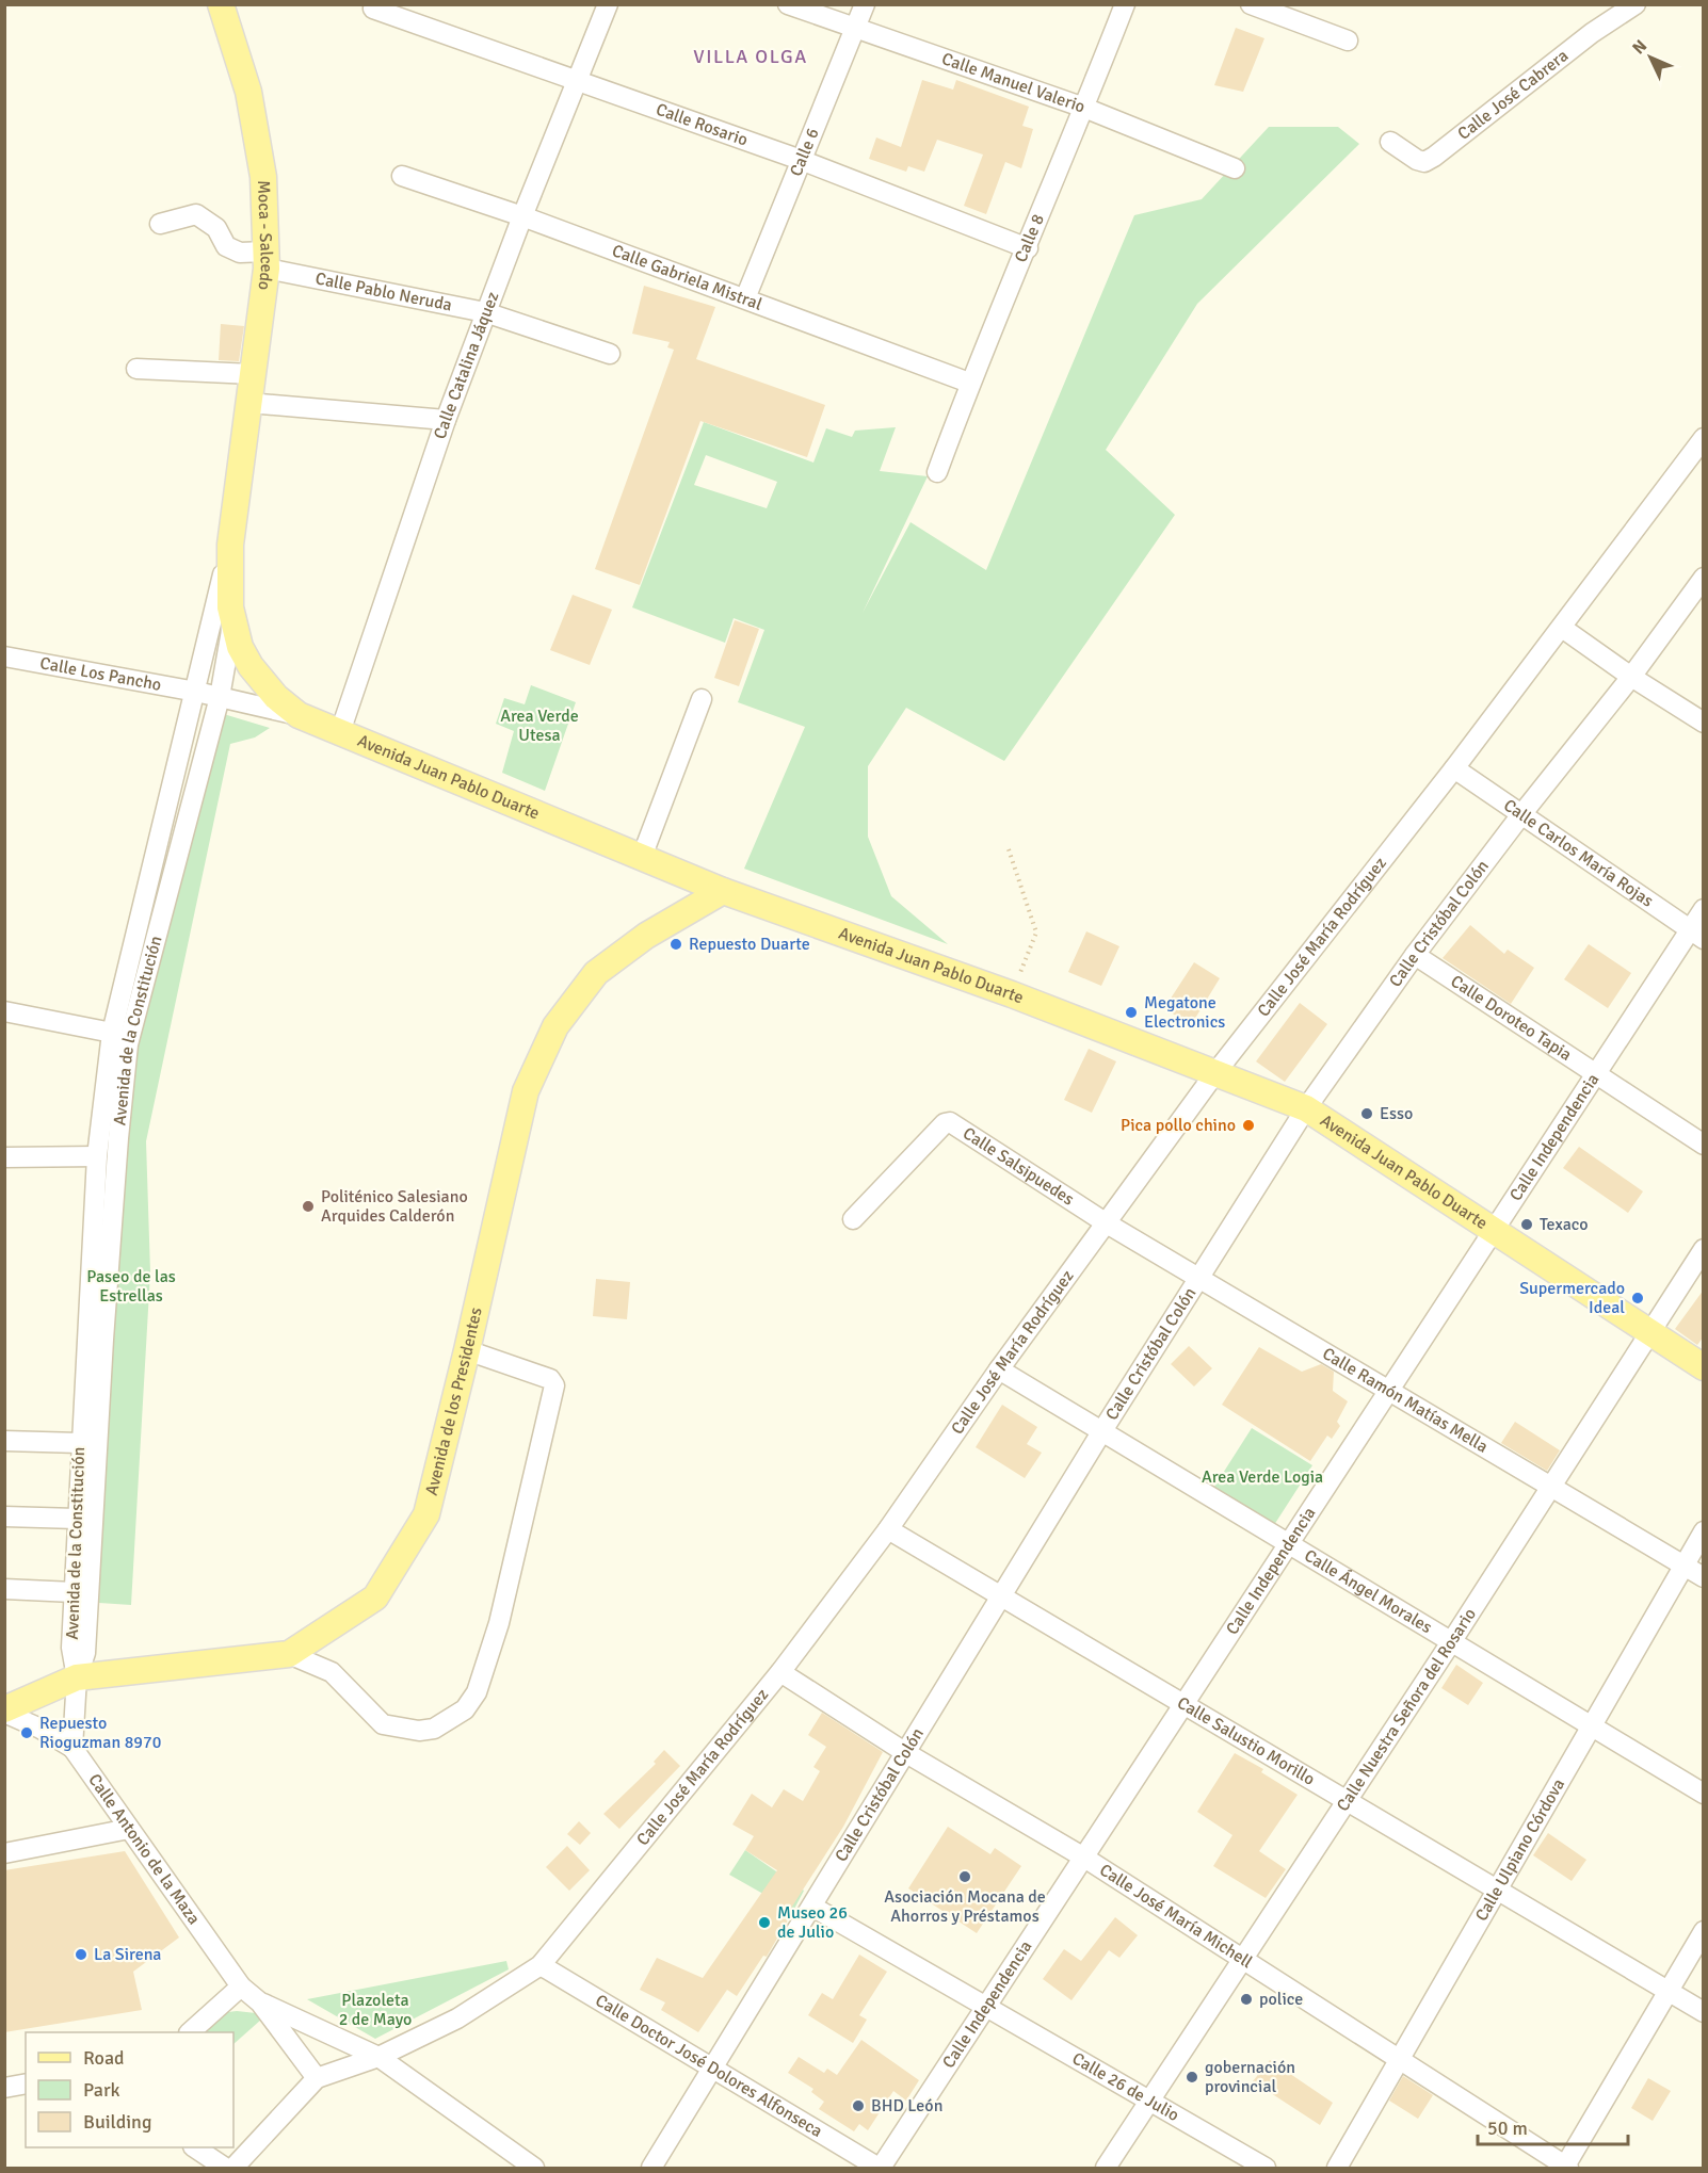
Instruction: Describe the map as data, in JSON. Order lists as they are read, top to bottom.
{
  "streets": {
    "main road": ["Moca - Salcedo", "Avenida Juan Pablo Duarte", "Avenida de los Presidentes"],
    "street": [
      "Calle Manuel Valerio",
      "Calle José Cabrera",
      "Calle Rosario",
      "Calle 6",
      "Calle 8",
      "Calle Gabriela Mistral",
      "Calle Pablo Neruda",
      "Calle Catalina Jáquez",
      "Calle Los Pancho",
      "Calle Carlos María Rojas",
      "Calle Cristóbal Colón",
      "Calle José María Rodríguez",
      "Calle Doroteo Tapia",
      "Avenida de la Constitución",
      "Calle Independencia",
      "Calle Salsipuedes",
      "Calle Ramón Matías Mella",
      "Calle Ángel Morales",
      "Calle Nuestra Señora del Rosario",
      "Calle Salustio Morillo",
      "Calle Antonio de la Maza",
      "Calle Ulpiano Córdova",
      "Calle José María Michell",
      "Calle Doctor José Dolores Alfonseca",
      "Calle 26 de Julio"
    ]
  },
  "crossings": [
    ["Calle Manuel Valerio", "Calle 6"],
    ["Calle Manuel Valerio", "Calle 8"],
    ["Calle Rosario", "Calle 6"],
    ["Calle Rosario", "Calle 8"],
    ["Calle Rosario", "Calle Catalina Jáquez"],
    ["Calle 6", "Calle Gabriela Mistral"],
    ["Moca - Salcedo", "Calle Pablo Neruda"],
    ["Moca - Salcedo", "Avenida Juan Pablo Duarte"],
    ["Moca - Salcedo", "Avenida de la Constitución"],
    ["Calle 8", "Calle Gabriela Mistral"],
    ["Calle Gabriela Mistral", "Calle Catalina Jáquez"],
    ["Calle Pablo Neruda", "Calle Catalina Jáquez"],
    ["Calle Catalina Jáquez", "Avenida Juan Pablo Duarte"],
    ["Calle Los Pancho", "Avenida Juan Pablo Duarte"],
    ["Calle Los Pancho", "Avenida de la Constitución"],
    ["Avenida Juan Pablo Duarte", "Calle Cristóbal Colón"],
    ["Avenida Juan Pablo Duarte", "Calle José María Rodríguez"],
    ["Avenida Juan Pablo Duarte", "Avenida de la Constitución"],
    ["Avenida Juan Pablo Duarte", "Calle Independencia"],
    ["Avenida Juan Pablo Duarte", "Avenida de los Presidentes"],
    ["Avenida Juan Pablo Duarte", "Calle Nuestra Señora del Rosario"],
    ["Calle Carlos María Rojas", "Calle Cristóbal Colón"],
    ["Calle Carlos María Rojas", "Calle José María Rodríguez"],
    ["Calle Carlos María Rojas", "Calle Independencia"],
    ["Calle Cristóbal Colón", "Calle Doroteo Tapia"],
    ["Calle Cristóbal Colón", "Calle Ramón Matías Mella"],
    ["Calle Cristóbal Colón", "Calle Ángel Morales"],
    ["Calle Cristóbal Colón", "Calle Salustio Morillo"],
    ["Calle Cristóbal Colón", "Calle José María Michell"],
    ["Calle Cristóbal Colón", "Calle Doctor José Dolores Alfonseca"],
    ["Calle Cristóbal Colón", "Calle 26 de Julio"],
    ["Calle José María Rodríguez", "Calle Salsipuedes"],
    ["Calle José María Rodríguez", "Calle Ramón Matías Mella"],
    ["Calle José María Rodríguez", "Calle Ángel Morales"],
    ["Calle José María Rodríguez", "Calle Salustio Morillo"],
    ["Calle José María Rodríguez", "Calle Antonio de la Maza"],
    ["Calle José María Rodríguez", "Calle José María Michell"],
    ["Calle José María Rodríguez", "Calle Doctor José Dolores Alfonseca"],
    ["Calle Doroteo Tapia", "Calle Independencia"],
    ["Avenida de la Constitución", "Avenida de los Presidentes"],
    ["Calle Independencia", "Calle Ramón Matías Mella"],
    ["Calle Independencia", "Calle Ángel Morales"],
    ["Calle Independencia", "Calle Salustio Morillo"],
    ["Calle Independencia", "Calle José María Michell"],
    ["Calle Independencia", "Calle Doctor José Dolores Alfonseca"],
    ["Calle Independencia", "Calle 26 de Julio"],
    ["Calle Salsipuedes", "Calle Ramón Matías Mella"],
    ["Calle Ramón Matías Mella", "Calle Nuestra Señora del Rosario"],
    ["Calle Ramón Matías Mella", "Calle Ulpiano Córdova"],
    ["Calle Ángel Morales", "Calle Nuestra Señora del Rosario"],
    ["Calle Ángel Morales", "Calle Ulpiano Córdova"],
    ["Calle Nuestra Señora del Rosario", "Calle Salustio Morillo"],
    ["Calle Nuestra Señora del Rosario", "Calle José María Michell"],
    ["Calle Nuestra Señora del Rosario", "Calle 26 de Julio"],
    ["Calle Salustio Morillo", "Calle Ulpiano Córdova"],
    ["Calle Ulpiano Córdova", "Calle José María Michell"]
  ],
  "districts": ["VILLA OLGA"],
  "parks": [
    "Area Verde Utesa",
    "Paseo de las Estrellas",
    "Area Verde Logia",
    "Plazoleta 2 de Mayo"
  ],
  "places": [
    "Repuesto Duarte",
    "Megatone Electronics",
    "Esso",
    "Pica pollo chino",
    "Politénico Salesiano Arquides Calderón",
    "Texaco",
    "Supermercado Ideal",
    "Repuesto Rioguzman 8970",
    "Asociación Mocana de Ahorros y Préstamos",
    "Museo 26 de Julio",
    "La Sirena",
    "police",
    "gobernación provincial",
    "BHD León"
  ],
  "legend": ["Road", "Park", "Building"],
  "scale_bar": "50 m",
  "north": "top left"
}
